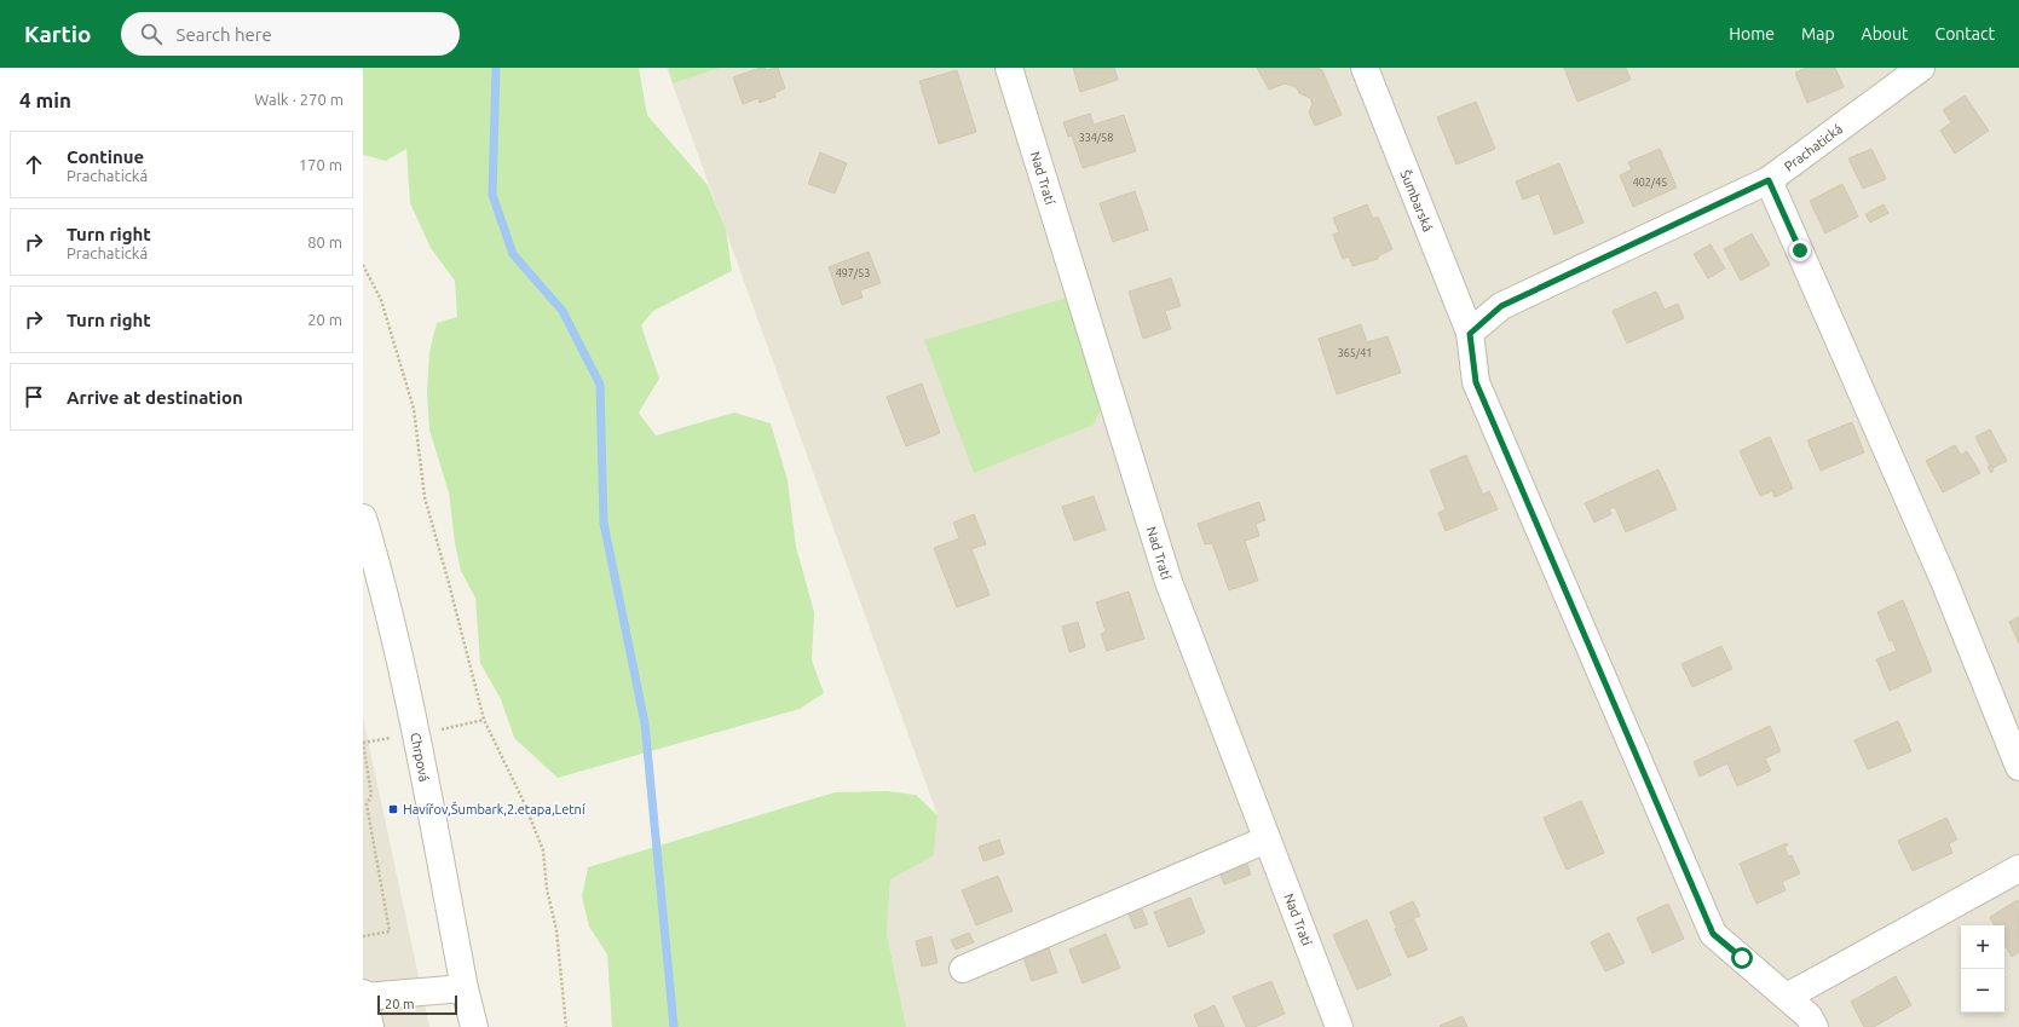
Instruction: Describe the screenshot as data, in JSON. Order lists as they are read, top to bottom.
{
  "streets": {
    "street": [
      "Prachatická",
      "Nad Tratí",
      "Šumbarská",
      "Chrpová"
    ]
  },
  "crossings": [
    ["Prachatická", "Šumbarská"]
  ],
  "places": {
    "transit": ["Havířov,Šumbark,2.etapa,Letní"]
  },
  "house_numbers": [
    "334/58",
    "402/45",
    "497/53",
    "365/41"
  ],
  "scale_bar": "20 m",
  "page": {
    "header": "Kartio",
    "search": "Search here",
    "nav": [
      "Home",
      "Map",
      "About",
      "Contact"
    ],
    "heading": ["4 min", "Walk · 270 m"],
    "list": [
      ["Continue", "Prachatická", "170 m"],
      ["Turn right", "Prachatická", "80 m"],
      ["Turn right", "20 m"],
      "Arrive at destination"
    ],
    "map_buttons": ["+", "−"],
    "scale": "20 m"
  }
}
